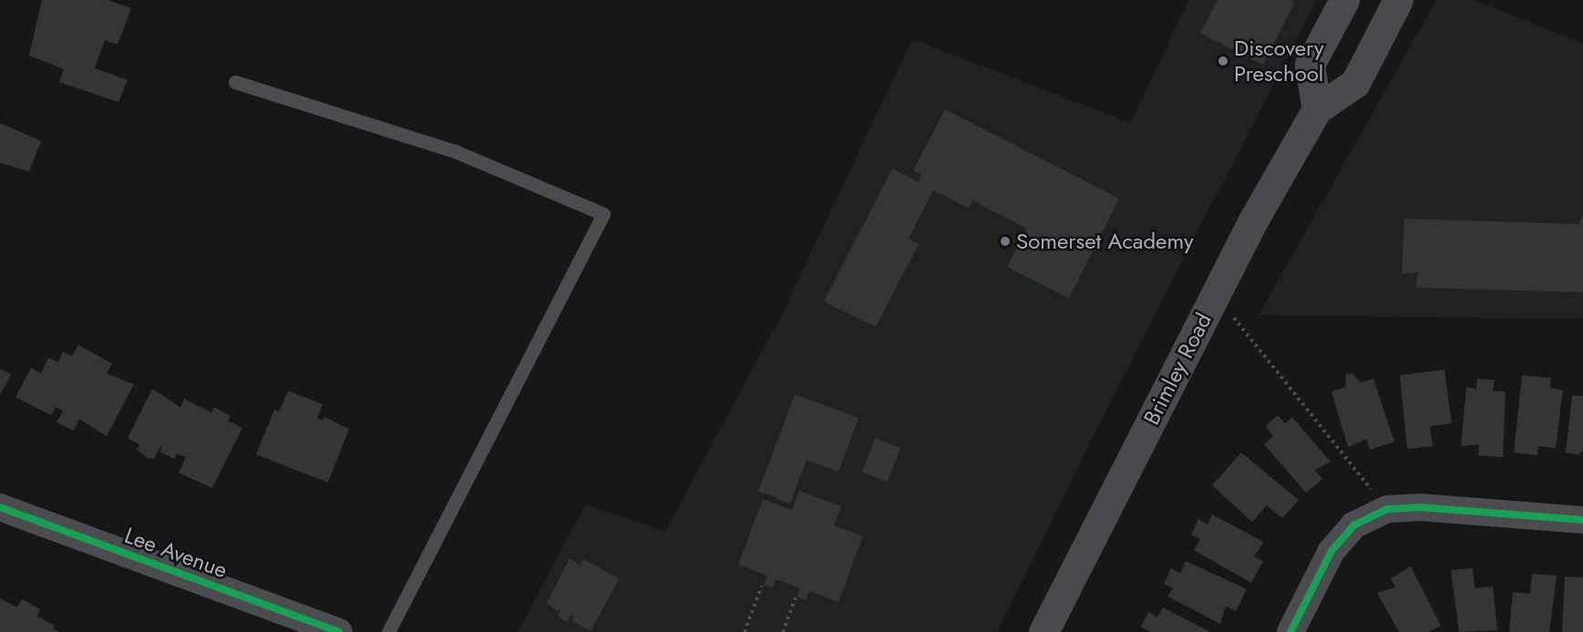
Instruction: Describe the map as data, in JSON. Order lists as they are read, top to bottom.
{
  "streets": {
    "main road": ["Brimley Road"],
    "street": ["Lee Avenue"]
  },
  "places": ["Discovery Preschool", "Somerset Academy"]
}
